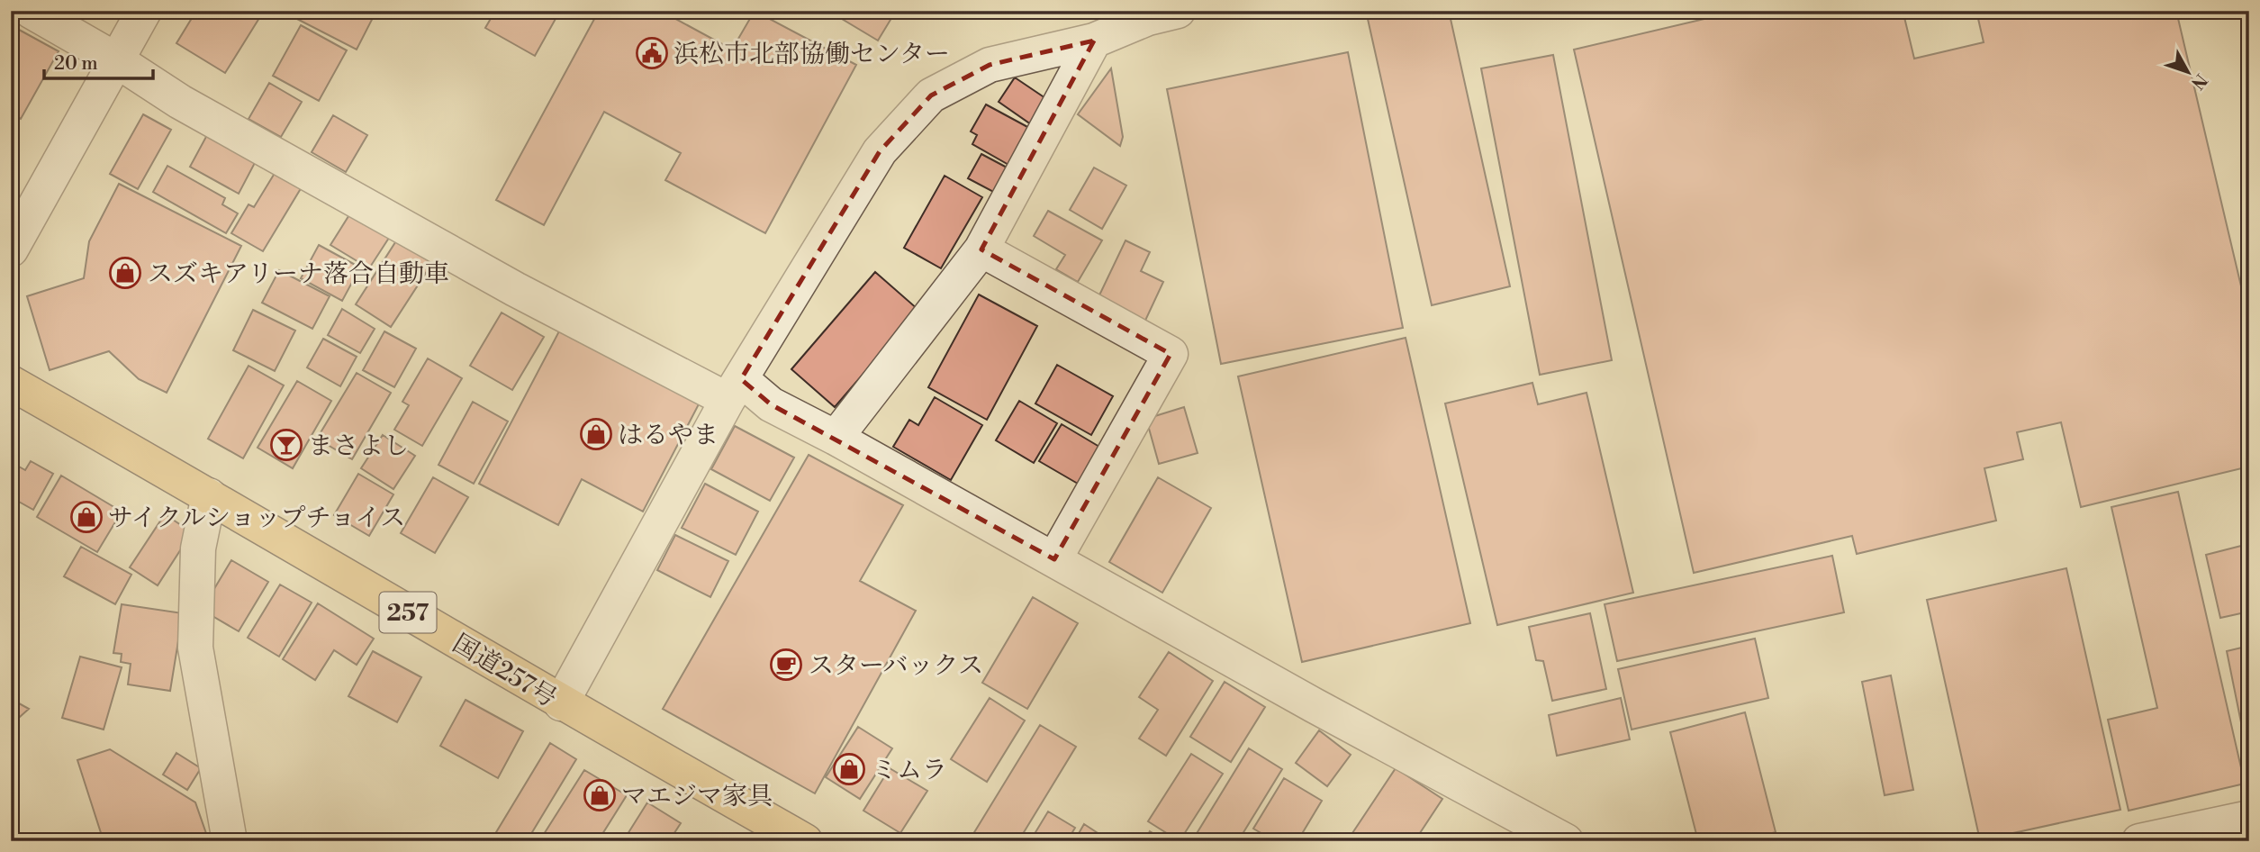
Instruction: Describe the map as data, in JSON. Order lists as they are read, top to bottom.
{
  "streets": {
    "highway": ["257", "国道257号"]
  },
  "places": {
    "public building": ["浜松市北部協働センター"],
    "shop": [
      "スズキアリーナ落合自動車",
      "はるやま",
      "サイクルショップチョイス",
      "ミムラ",
      "マエジマ家具"
    ],
    "bar": ["まさよし"],
    "cafe": ["スターバックス"]
  },
  "scale_bar": "20 m",
  "north": "bottom right"
}
